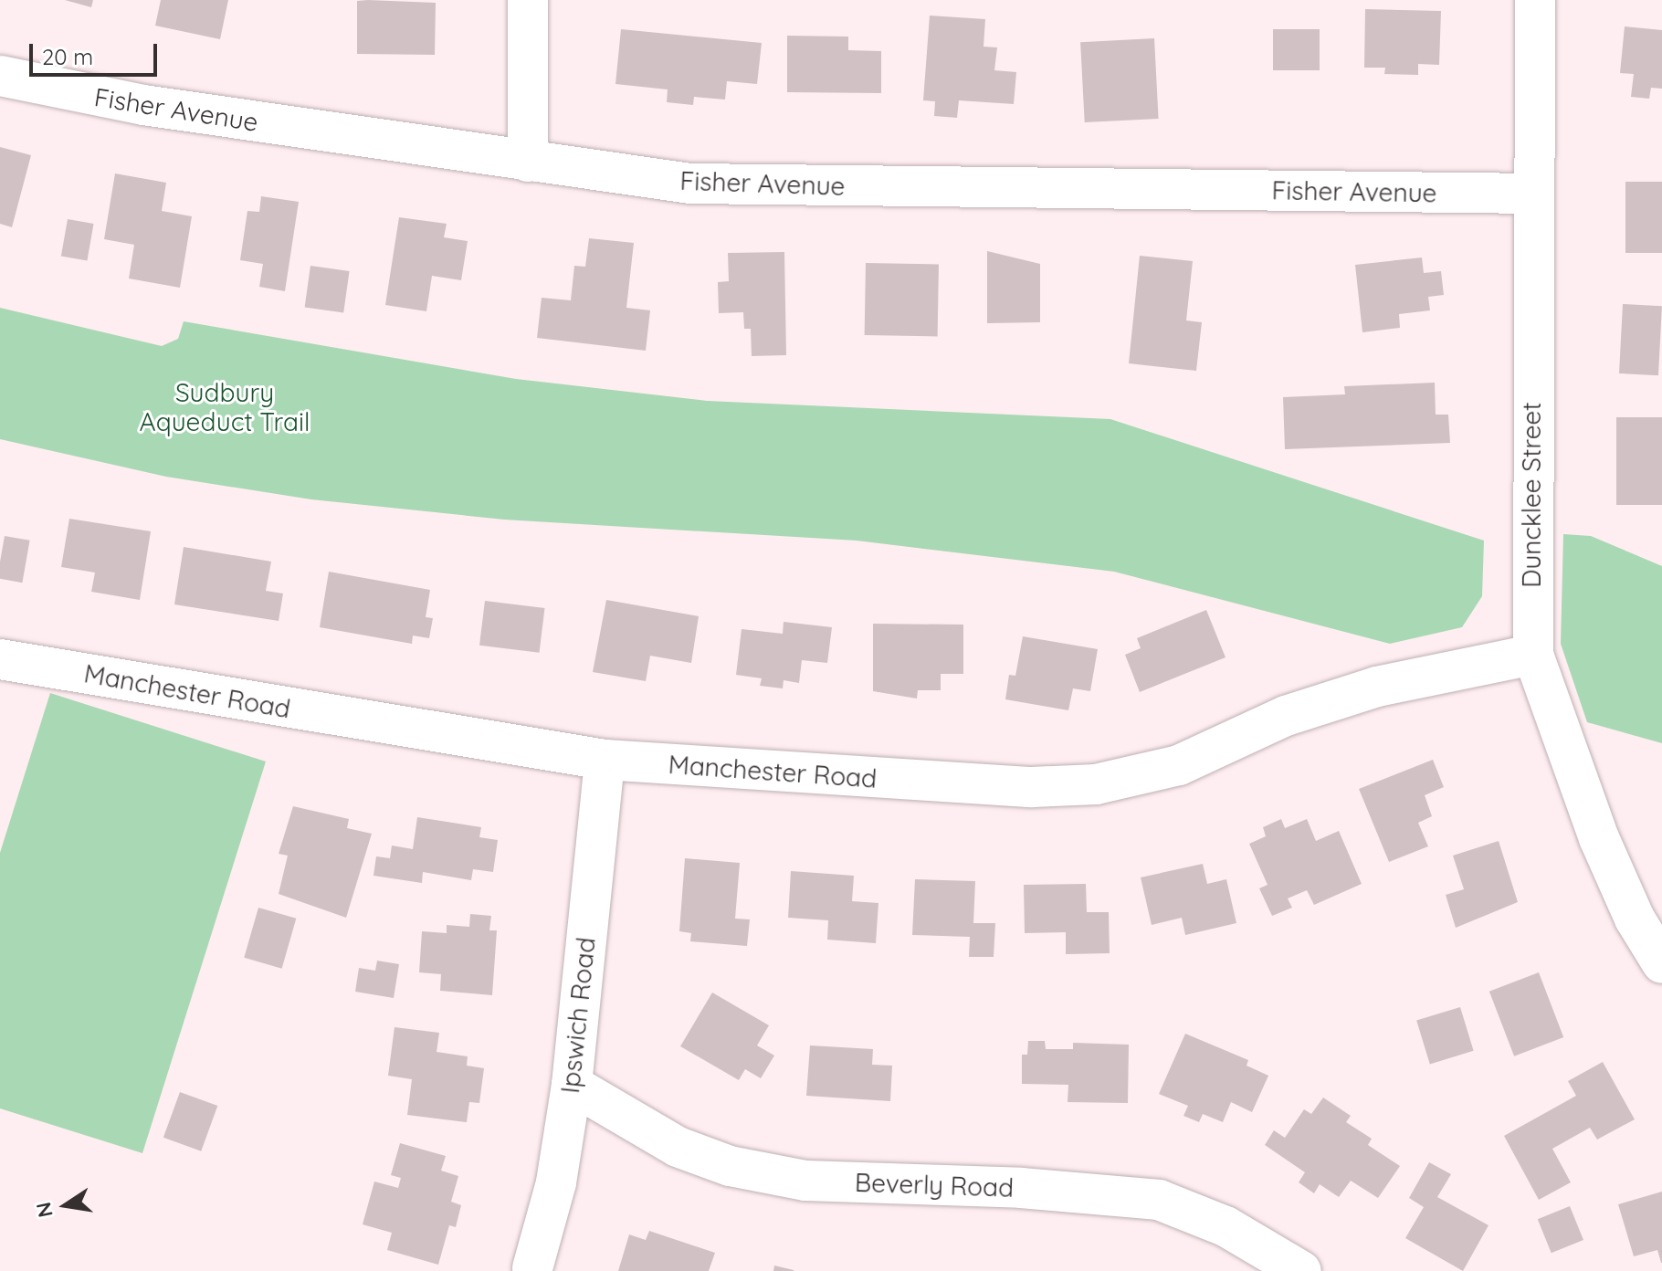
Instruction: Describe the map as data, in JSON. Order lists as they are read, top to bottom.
{
  "streets": {
    "street": [
      "Fisher Avenue",
      "Duncklee Street",
      "Manchester Road",
      "Ipswich Road",
      "Beverly Road"
    ]
  },
  "crossings": [
    ["Fisher Avenue", "Duncklee Street"],
    ["Duncklee Street", "Manchester Road"],
    ["Manchester Road", "Ipswich Road"],
    ["Ipswich Road", "Beverly Road"]
  ],
  "parks": ["Sudbury Aqueduct Trail"],
  "scale_bar": "20 m",
  "north": "left"
}
